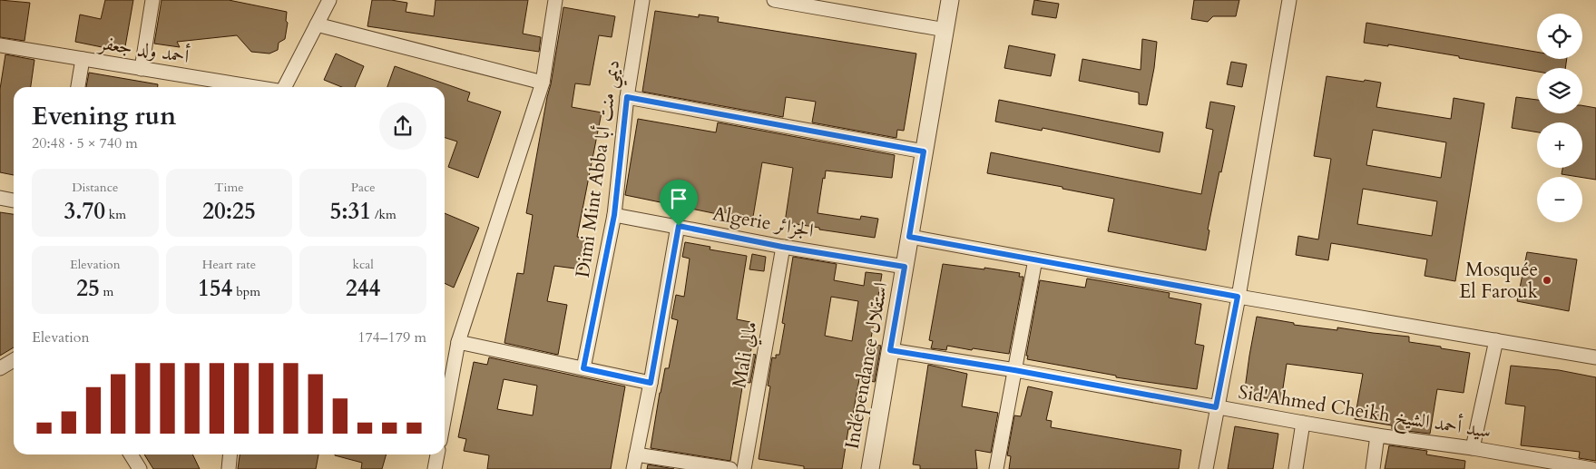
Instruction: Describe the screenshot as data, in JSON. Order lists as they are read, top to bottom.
{
  "streets": {
    "street": [
      "أحمد ولد جعفر",
      "Dimi Mint Abba ديمي منت أبا",
      "Algerie الجزائر",
      "Mali مالي",
      "Indépendance استقلال",
      "Sid'Ahmed Cheikh سيد أحمد الشيخ"
    ]
  },
  "crossings": [
    ["Dimi Mint Abba ديمي منت أبا", "Algerie الجزائر"],
    ["Algerie الجزائر", "Mali مالي"],
    ["Algerie الجزائر", "Indépendance استقلال"],
    ["Indépendance استقلال", "Sid'Ahmed Cheikh سيد أحمد الشيخ"]
  ],
  "places": ["Mosquée El Farouk"],
  "page": {
    "map_buttons": ["+", "−"],
    "heading": ["Evening run", "20:48 · 5 × 740 m"],
    "stats": [
      ["Distance", "3.70 km"],
      ["Time", "20:25"],
      ["Pace", "5:31 /km"],
      ["Elevation", "25 m"],
      ["Heart rate", "154 bpm"],
      ["kcal", "244"]
    ],
    "chart": ["Elevation", "174–179 m"]
  }
}
